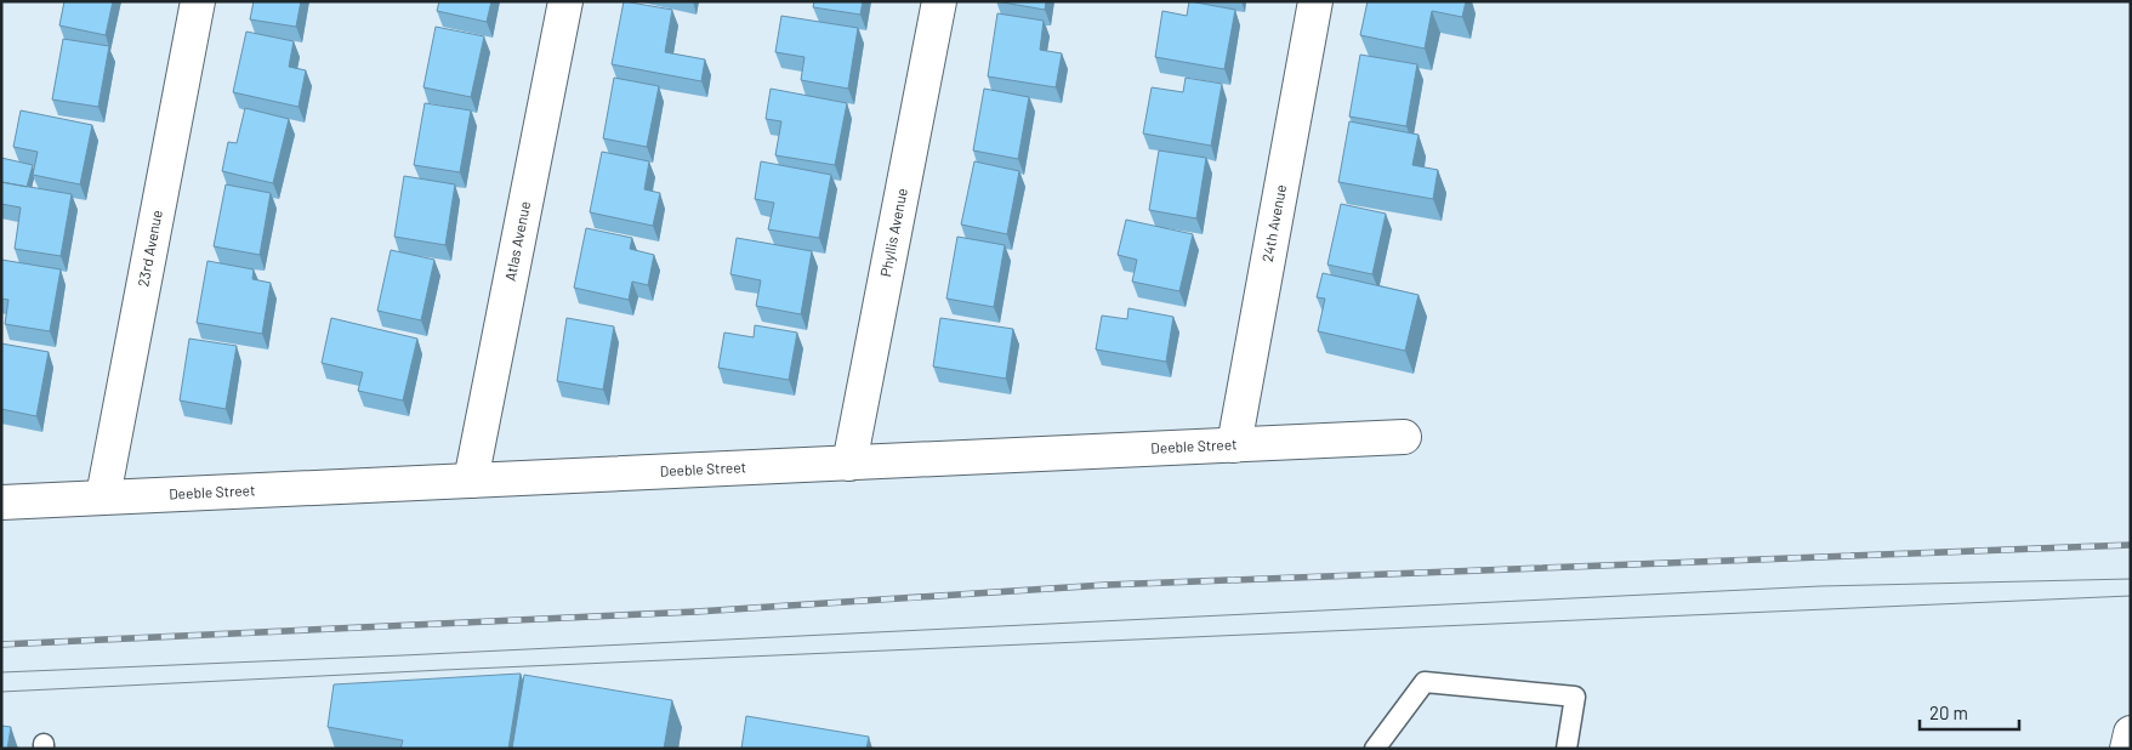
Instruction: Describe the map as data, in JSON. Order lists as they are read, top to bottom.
{
  "streets": {
    "street": [
      "24th Avenue",
      "Phyllis Avenue",
      "Atlas Avenue",
      "23rd Avenue",
      "Deeble Street"
    ]
  },
  "crossings": [
    ["24th Avenue", "Deeble Street"],
    ["Phyllis Avenue", "Deeble Street"],
    ["Atlas Avenue", "Deeble Street"],
    ["23rd Avenue", "Deeble Street"]
  ],
  "scale_bar": "20 m"
}
